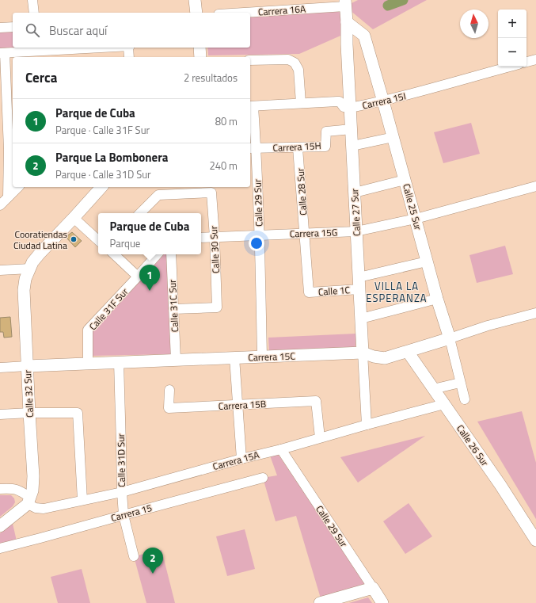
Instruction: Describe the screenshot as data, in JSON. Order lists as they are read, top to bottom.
{
  "streets": {
    "street": [
      "Carrera 16A",
      "Carrera 15I",
      "Carrera 15H",
      "Calle 28 Sur",
      "Calle 29 Sur",
      "Calle 25 Sur",
      "Calle 27 Sur",
      "Carrera 15G",
      "Calle 30 Sur",
      "Calle 1C",
      "Calle 31C Sur",
      "Calle 31F Sur",
      "Carrera 15C",
      "Calle 32 Sur",
      "Carrera 15B",
      "Calle 26 Sur",
      "Calle 31D Sur",
      "Carrera 15A",
      "Carrera 15"
    ]
  },
  "crossings": [
    ["Carrera 16A", "Calle 27 Sur"],
    ["Carrera 15I", "Calle 29 Sur"],
    ["Carrera 15I", "Calle 25 Sur"],
    ["Carrera 15I", "Calle 27 Sur"],
    ["Carrera 15H", "Calle 28 Sur"],
    ["Carrera 15H", "Calle 29 Sur"],
    ["Carrera 15H", "Calle 27 Sur"],
    ["Calle 28 Sur", "Carrera 15G"],
    ["Calle 28 Sur", "Calle 1C"],
    ["Calle 29 Sur", "Carrera 15G"],
    ["Calle 29 Sur", "Carrera 15C"],
    ["Calle 29 Sur", "Carrera 15A"],
    ["Calle 25 Sur", "Calle 27 Sur"],
    ["Calle 25 Sur", "Carrera 15G"],
    ["Calle 25 Sur", "Calle 1C"],
    ["Calle 25 Sur", "Carrera 15C"],
    ["Calle 27 Sur", "Carrera 15G"],
    ["Calle 27 Sur", "Calle 1C"],
    ["Calle 27 Sur", "Carrera 15C"],
    ["Calle 27 Sur", "Carrera 15A"],
    ["Carrera 15G", "Calle 30 Sur"],
    ["Calle 30 Sur", "Calle 31C Sur"],
    ["Calle 31C Sur", "Carrera 15C"],
    ["Calle 31F Sur", "Carrera 15C"],
    ["Carrera 15C", "Calle 32 Sur"],
    ["Carrera 15C", "Calle 26 Sur"],
    ["Carrera 15C", "Calle 31D Sur"],
    ["Calle 32 Sur", "Carrera 15A"],
    ["Carrera 15B", "Carrera 15A"],
    ["Calle 26 Sur", "Carrera 15A"],
    ["Calle 31D Sur", "Carrera 15A"],
    ["Calle 31D Sur", "Carrera 15"]
  ],
  "districts": ["VILLA LA ESPERANZA"],
  "places": ["Cooratiendas Ciudad Latina"],
  "north": "top",
  "page": {
    "map_buttons": ["+", "−"],
    "search": "Buscar aquí",
    "heading": ["Cerca", "2 resultados"],
    "list": [
      {
        "mark": "1",
        "name": "Parque de Cuba",
        "note": "Parque · Calle 31F Sur",
        "value": "80 m"
      },
      {
        "mark": "2",
        "name": "Parque La Bombonera",
        "note": "Parque · Calle 31D Sur",
        "value": "240 m"
      }
    ],
    "popup": ["Parque de Cuba", "Parque"],
    "pins": ["1", "2"]
  }
}
